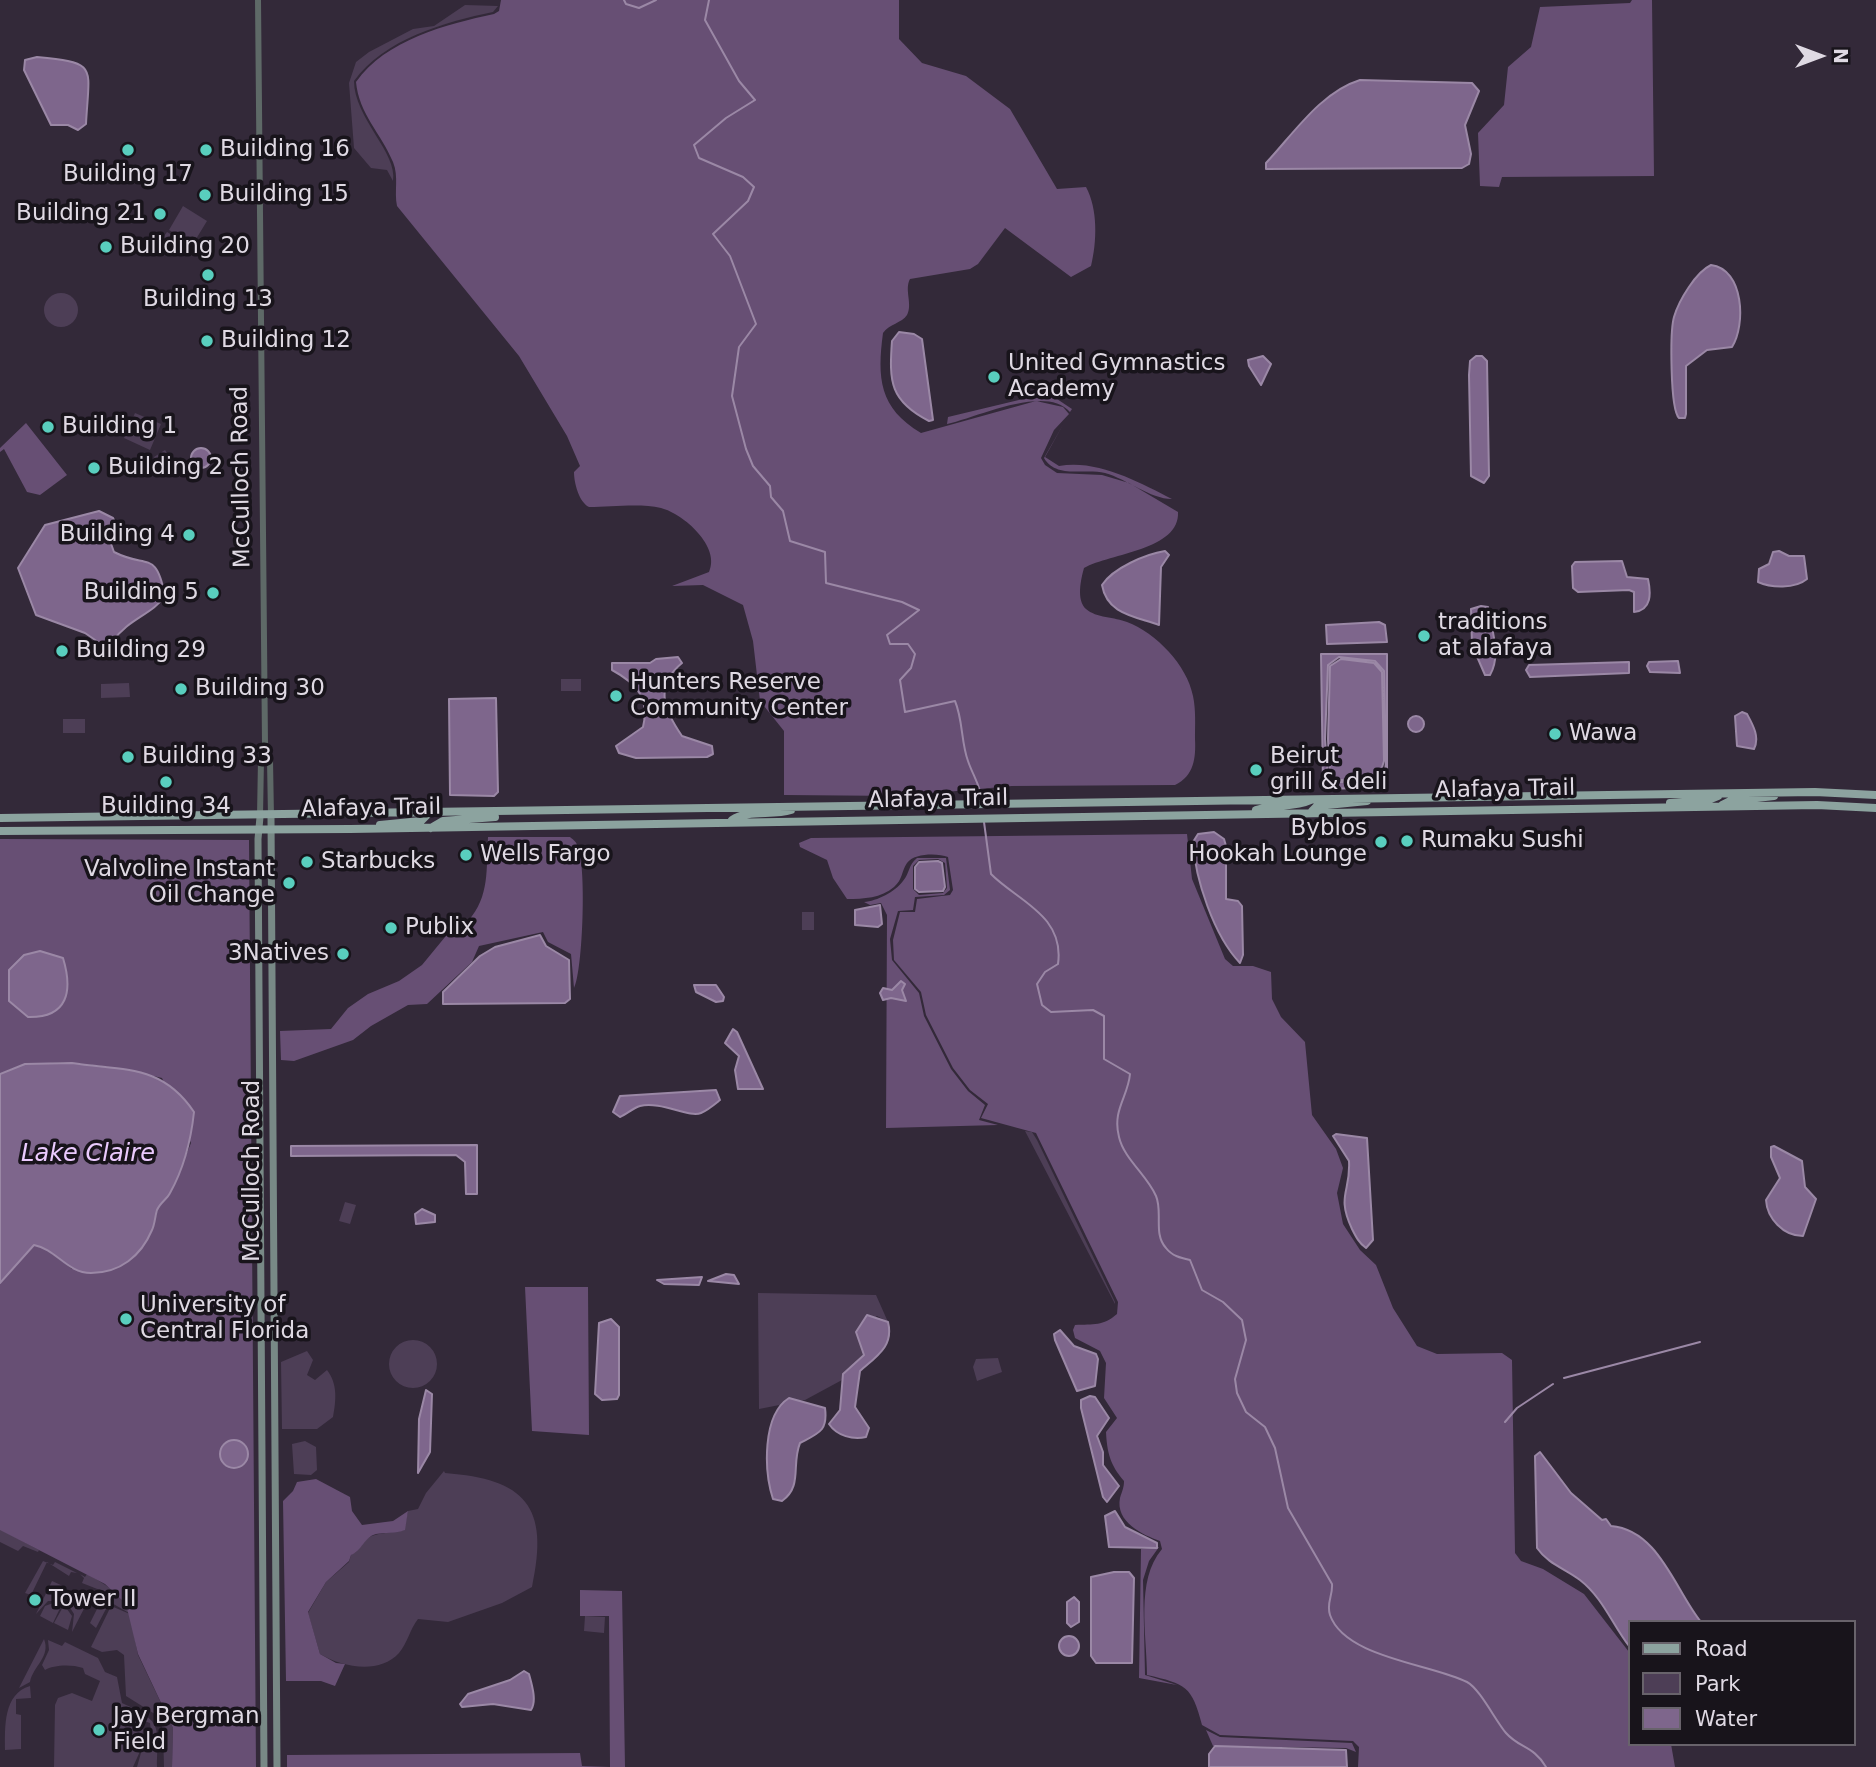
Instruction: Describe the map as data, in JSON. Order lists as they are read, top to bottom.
{
  "streets": {
    "main road": ["McCulloch Road", "Alafaya Trail"]
  },
  "crossings": [
    ["McCulloch Road", "Alafaya Trail"]
  ],
  "water": ["Lake Claire"],
  "places": [
    "Building 17",
    "Building 16",
    "Building 15",
    "Building 21",
    "Building 20",
    "Building 13",
    "Building 12",
    "United Gymnastics Academy",
    "Building 1",
    "Building 2",
    "Building 4",
    "Building 5",
    "traditions at alafaya",
    "Building 29",
    "Building 30",
    "Hunters Reserve Community Center",
    "Wawa",
    "Building 33",
    "Beirut grill & deli",
    "Building 34",
    "Rumaku Sushi",
    "Byblos Hookah Lounge",
    "Wells Fargo",
    "Starbucks",
    "Valvoline Instant Oil Change",
    "Publix",
    "3Natives",
    "University of Central Florida",
    "Tower II",
    "Jay Bergman Field"
  ],
  "legend": ["Road", "Park", "Water"],
  "north": "right"
}
